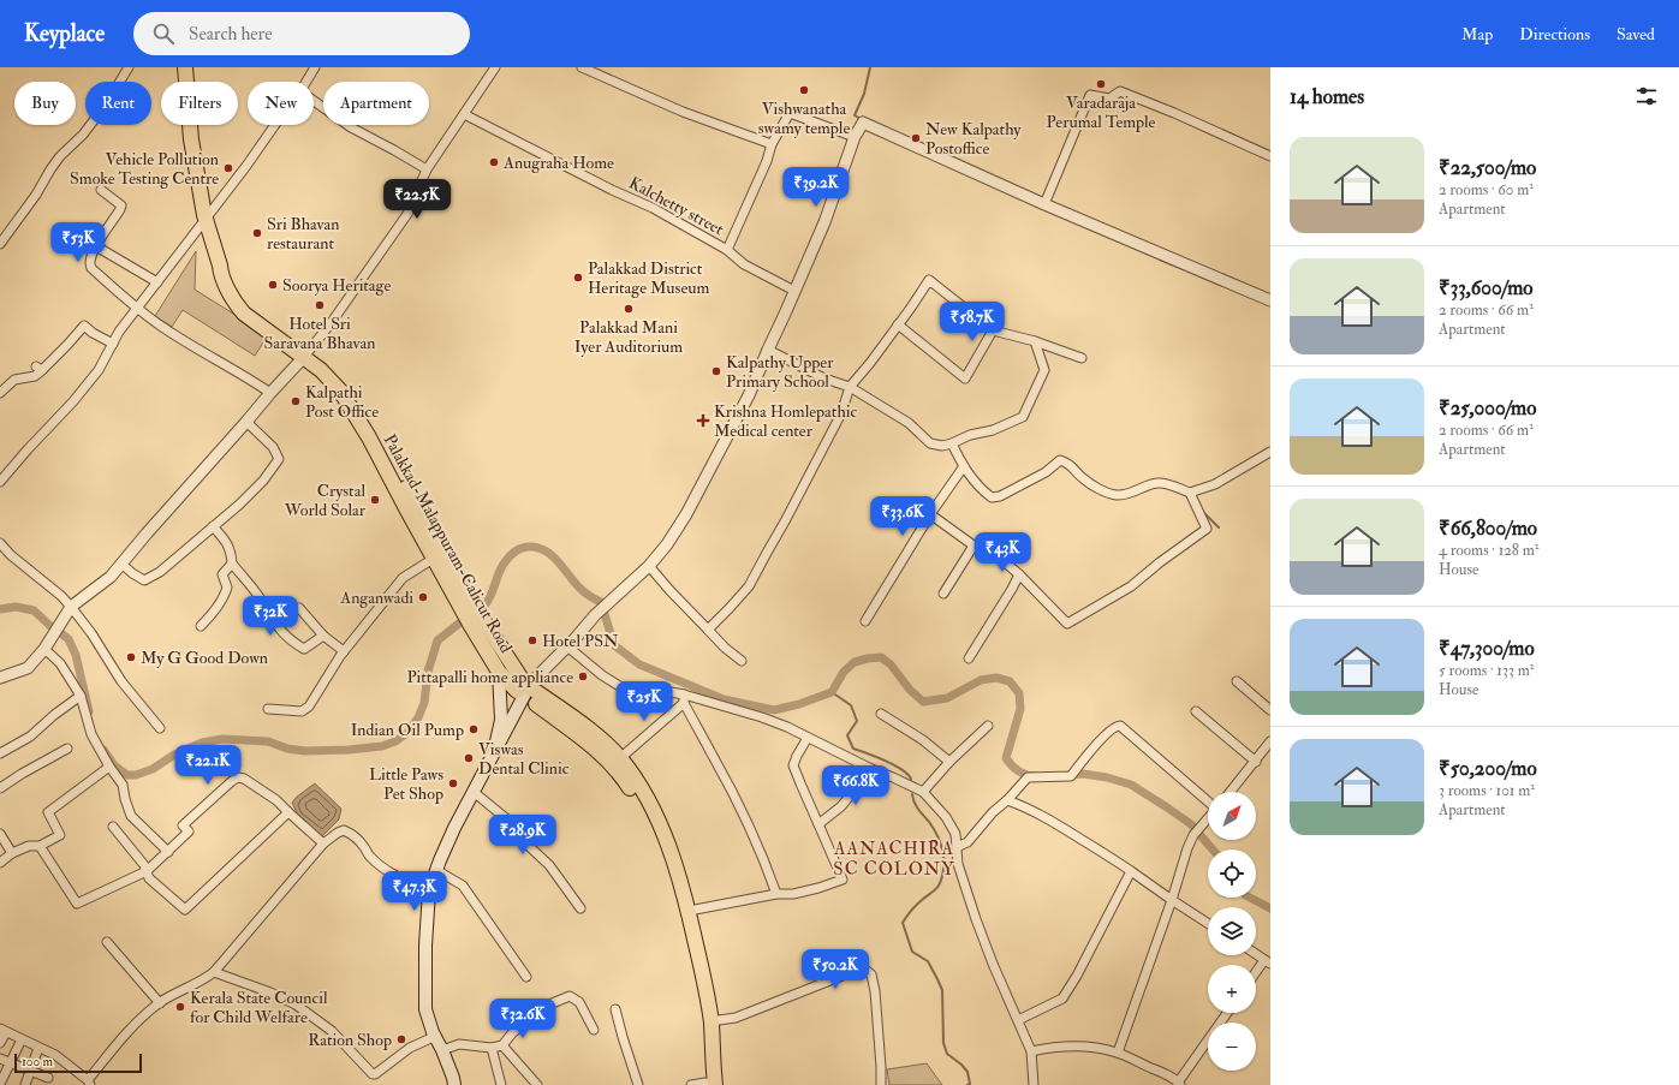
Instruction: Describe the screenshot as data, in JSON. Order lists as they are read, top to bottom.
{
  "streets": {
    "highway": ["Palakkad-Malappuram-Calicut Road"],
    "street": ["Kalchetty street"]
  },
  "districts": ["AANACHIRA SC COLONY"],
  "places": {
    "other": [
      "Varadaraja Perumal Temple",
      "Vishwanatha swamy temple",
      "New Kalpathy Postoffice",
      "Anugraha Home",
      "Vehicle Pollution Smoke Testing Centre",
      "Sri Bhavan restaurant",
      "Palakkad District Heritage Museum",
      "Soorya Heritage",
      "Hotel Sri Saravana Bhavan",
      "Palakkad Mani Iyer Auditorium",
      "Kalpathy Upper Primary School",
      "Kalpathi Post Office",
      "Crystal World Solar",
      "Anganwadi",
      "Hotel PSN",
      "My G Good Down",
      "Pittapalli home appliance",
      "Indian Oil Pump",
      "Viswas Dental Clinic",
      "Little Paws Pet Shop",
      "Kerala State Council for Child Welfare",
      "Ration Shop"
    ],
    "health": ["Krishna Homlepathic Medical center"]
  },
  "scale_bar": "100 m",
  "north": "top right",
  "page": {
    "header": "Keyplace",
    "search": "Search here",
    "nav": ["Map", "Directions", "Saved"],
    "heading": "14 homes",
    "chip": [
      "Buy",
      "Rent",
      "Filters",
      "New",
      "Apartment"
    ],
    "list": [
      {
        "name": "₹22,500/mo",
        "note": "2 rooms · 60 m² · Apartment"
      },
      {
        "name": "₹33,600/mo",
        "note": "2 rooms · 66 m² · Apartment"
      },
      {
        "name": "₹25,000/mo",
        "note": "2 rooms · 66 m² · Apartment"
      },
      {
        "name": "₹66,800/mo",
        "note": "4 rooms · 128 m² · House"
      },
      {
        "name": "₹47,300/mo",
        "note": "5 rooms · 133 m² · House"
      },
      {
        "name": "₹50,200/mo",
        "note": "3 rooms · 101 m² · Apartment"
      }
    ],
    "price": [
      "₹39.2K",
      "₹22.5K",
      "₹53K",
      "₹58.7K",
      "₹33.6K",
      "₹43K",
      "₹32K",
      "₹25K",
      "₹22.1K",
      "₹66.8K",
      "₹28.9K",
      "₹47.3K",
      "₹50.2K",
      "₹32.6K"
    ],
    "map_buttons": ["+", "−"],
    "scale": "100 m"
  }
}
